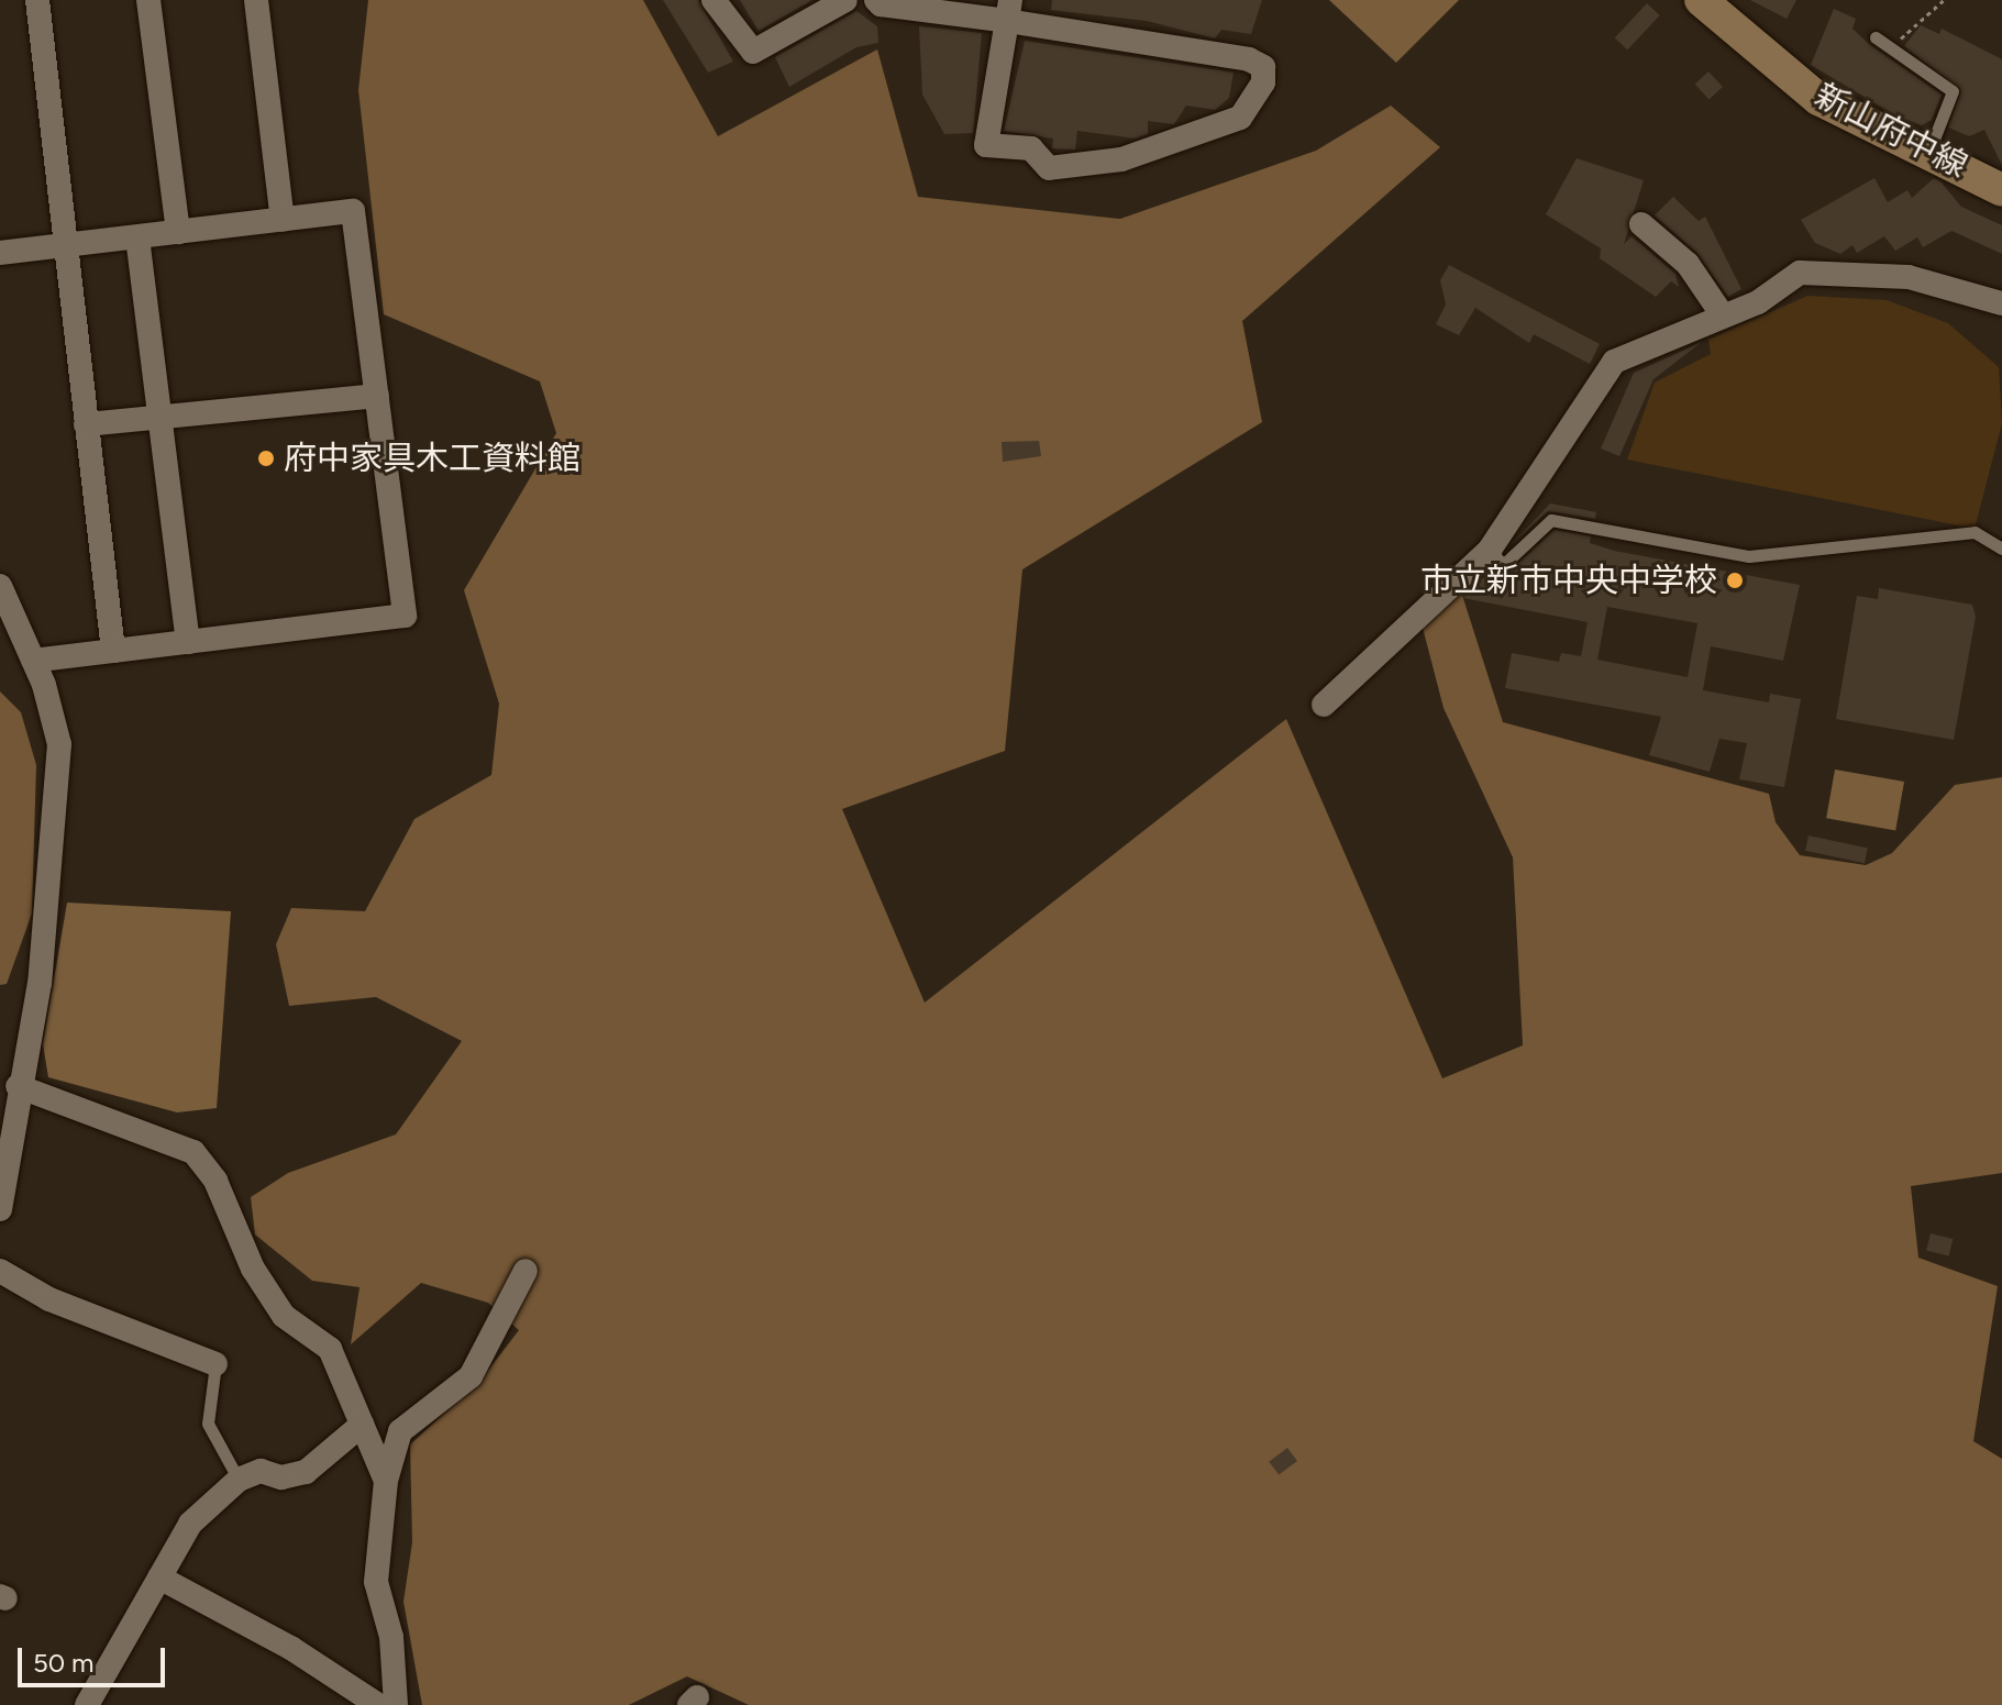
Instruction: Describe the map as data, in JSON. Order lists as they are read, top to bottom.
{
  "streets": {
    "main road": ["新山府中線"]
  },
  "places": ["府中家具木工資料館", "市立新市中央中学校"],
  "scale_bar": "50 m"
}
